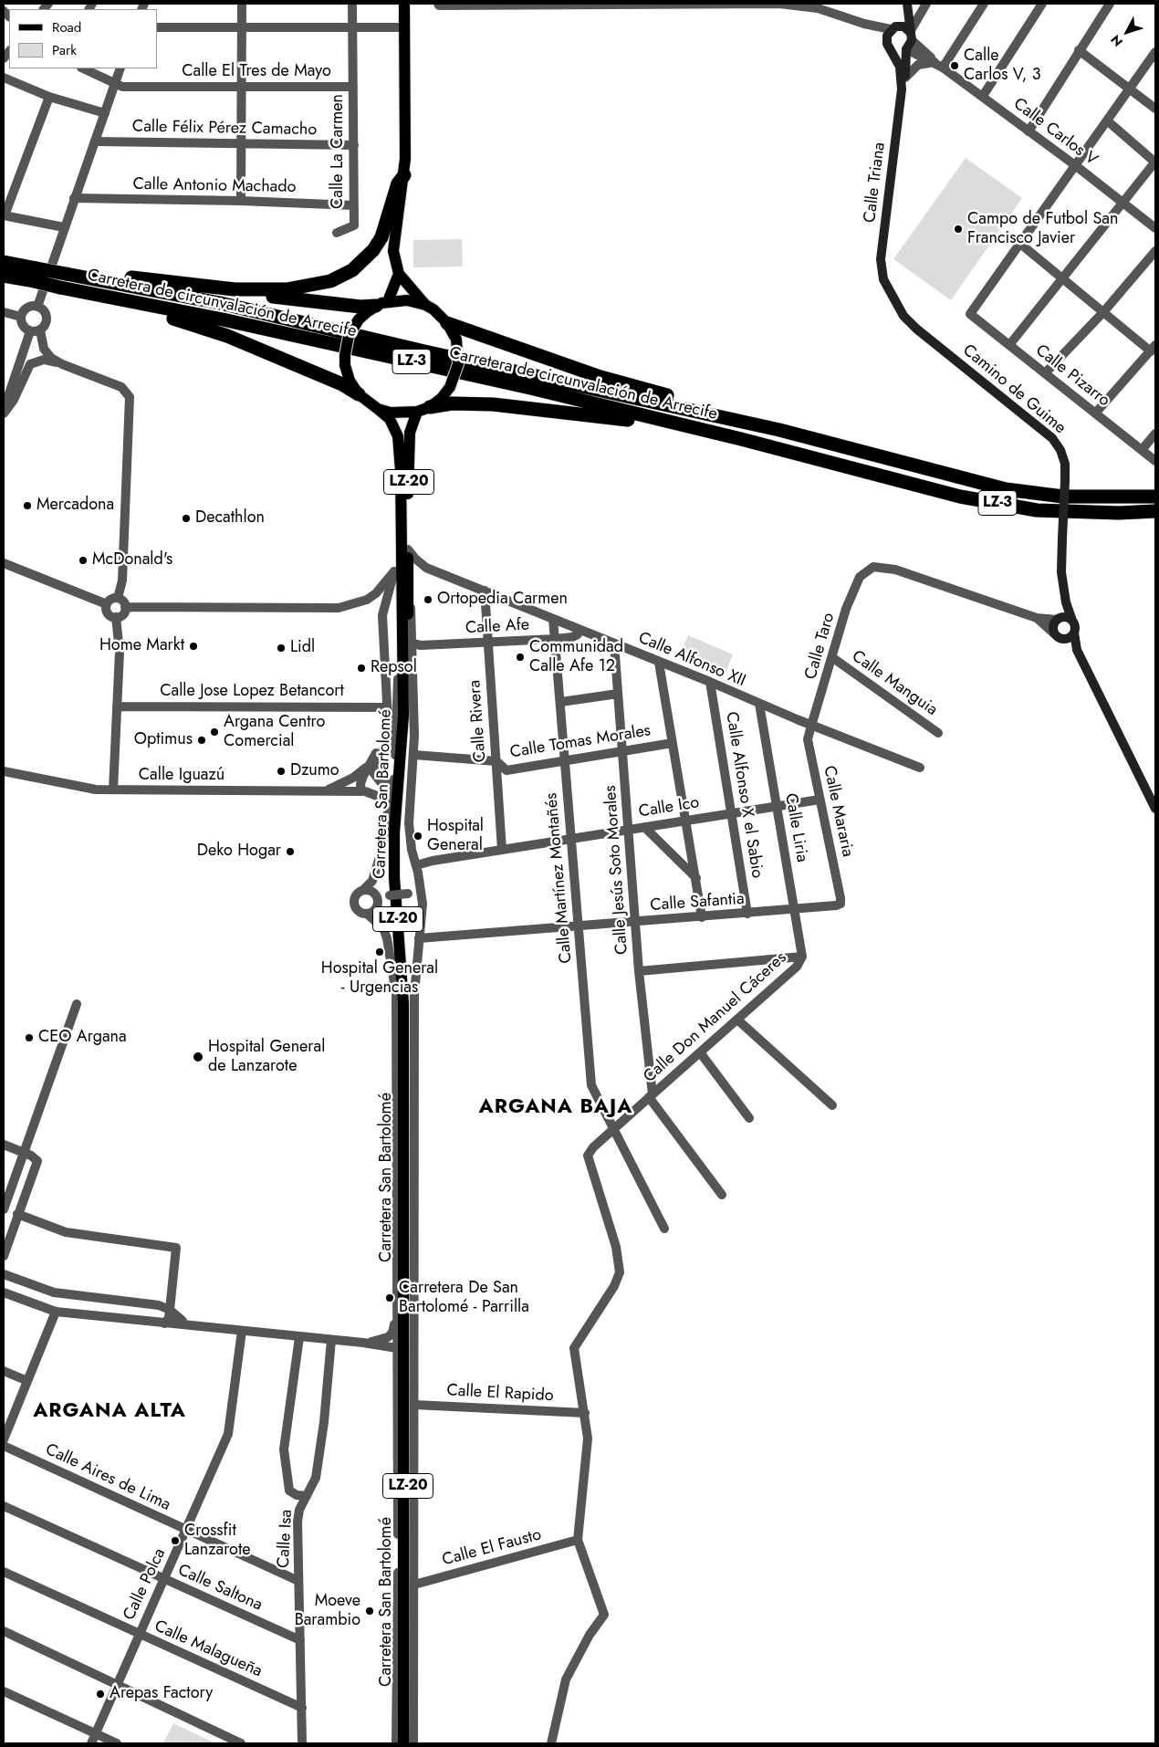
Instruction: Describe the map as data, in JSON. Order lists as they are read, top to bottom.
{
  "streets": {
    "highway": ["Carretera de circunvalación de Arrecife", "LZ-3"],
    "main road": [
      "Calle Triana",
      "Camino de Guime",
      "LZ-20",
      "Carretera San Bartolomé"
    ],
    "street": [
      "Calle El Tres de Mayo",
      "Calle Félix Pérez Camacho",
      "Calle Carlos V",
      "Calle La Carmen",
      "Calle Antonio Machado",
      "Calle Pizarro",
      "Calle Afe",
      "Calle Taro",
      "Calle Alfonso XII",
      "Calle Manguia",
      "Calle Jose Lopez Betancort",
      "Calle Rivera",
      "Calle Tomas Morales",
      "Calle Iguazú",
      "Calle Alfonso X el Sabio",
      "Calle Ico",
      "Calle Mararia",
      "Calle Liria",
      "Calle Jesús Soto Morales",
      "Calle Martínez Montañés",
      "Calle Safantia",
      "Calle Don Manuel Cáceres",
      "Calle El Rapido",
      "Calle Aires de Lima",
      "Calle Isa",
      "Calle El Fausto",
      "Calle Polca",
      "Calle Saltona",
      "Calle Malagueña"
    ]
  },
  "crossings": [
    ["Calle El Tres de Mayo", "Calle La Carmen"],
    ["Calle Félix Pérez Camacho", "Calle La Carmen"],
    ["Calle La Carmen", "Calle Antonio Machado"],
    ["Calle Triana", "Camino de Guime"],
    ["Carretera de circunvalación de Arrecife", "LZ-3"],
    ["LZ-3", "LZ-20"],
    ["LZ-3", "Carretera San Bartolomé"],
    ["LZ-20", "Calle Alfonso XII"],
    ["LZ-20", "Carretera San Bartolomé"],
    ["Calle Afe", "Calle Alfonso XII"],
    ["Calle Afe", "Calle Rivera"],
    ["Calle Afe", "Carretera San Bartolomé"],
    ["Calle Afe", "Calle Martínez Montañés"],
    ["Calle Taro", "Calle Alfonso XII"],
    ["Calle Taro", "Calle Manguia"],
    ["Calle Taro", "Calle Mararia"],
    ["Calle Alfonso XII", "Calle Rivera"],
    ["Calle Alfonso XII", "Carretera San Bartolomé"],
    ["Calle Alfonso XII", "Calle Alfonso X el Sabio"],
    ["Calle Alfonso XII", "Calle Mararia"],
    ["Calle Alfonso XII", "Calle Liria"],
    ["Calle Alfonso XII", "Calle Jesús Soto Morales"],
    ["Calle Alfonso XII", "Calle Martínez Montañés"],
    ["Calle Rivera", "Calle Tomas Morales"],
    ["Calle Rivera", "Calle Ico"],
    ["Calle Tomas Morales", "Carretera San Bartolomé"],
    ["Calle Tomas Morales", "Calle Jesús Soto Morales"],
    ["Calle Tomas Morales", "Calle Martínez Montañés"],
    ["Carretera San Bartolomé", "Calle Ico"],
    ["Carretera San Bartolomé", "Calle Safantia"],
    ["Carretera San Bartolomé", "Calle El Rapido"],
    ["Carretera San Bartolomé", "Calle El Fausto"],
    ["Calle Alfonso X el Sabio", "Calle Ico"],
    ["Calle Alfonso X el Sabio", "Calle Safantia"],
    ["Calle Ico", "Calle Mararia"],
    ["Calle Ico", "Calle Liria"],
    ["Calle Ico", "Calle Jesús Soto Morales"],
    ["Calle Ico", "Calle Martínez Montañés"],
    ["Calle Mararia", "Calle Safantia"],
    ["Calle Liria", "Calle Safantia"],
    ["Calle Liria", "Calle Don Manuel Cáceres"],
    ["Calle Jesús Soto Morales", "Calle Safantia"],
    ["Calle Jesús Soto Morales", "Calle Don Manuel Cáceres"],
    ["Calle Martínez Montañés", "Calle Safantia"],
    ["Calle Martínez Montañés", "Calle Don Manuel Cáceres"],
    ["Calle Don Manuel Cáceres", "Calle El Rapido"],
    ["Calle Aires de Lima", "Calle Isa"],
    ["Calle Aires de Lima", "Calle Polca"],
    ["Calle Isa", "Calle Saltona"],
    ["Calle Isa", "Calle Malagueña"],
    ["Calle Polca", "Calle Saltona"],
    ["Calle Polca", "Calle Malagueña"]
  ],
  "districts": ["ARGANA BAJA", "ARGANA ALTA"],
  "places": [
    "Calle Carlos V, 3",
    "Campo de Futbol San Francisco Javier",
    "Mercadona",
    "Decathlon",
    "McDonald's",
    "Ortopedia Carmen",
    "Home Markt",
    "Lidl",
    "Communidad Calle Afe 12",
    "Repsol",
    "Argana Centro Comercial",
    "Optimus",
    "Dzumo",
    "Hospital General",
    "Deko Hogar",
    "Hospital General - Urgencias",
    "CEO Argana",
    "Hospital General de Lanzarote",
    "Carretera De San Bartolomé - Parrilla",
    "Crossfit Lanzarote",
    "Moeve Barambio",
    "Arepas Factory"
  ],
  "legend": ["Road", "Park"],
  "north": "bottom left"
}
